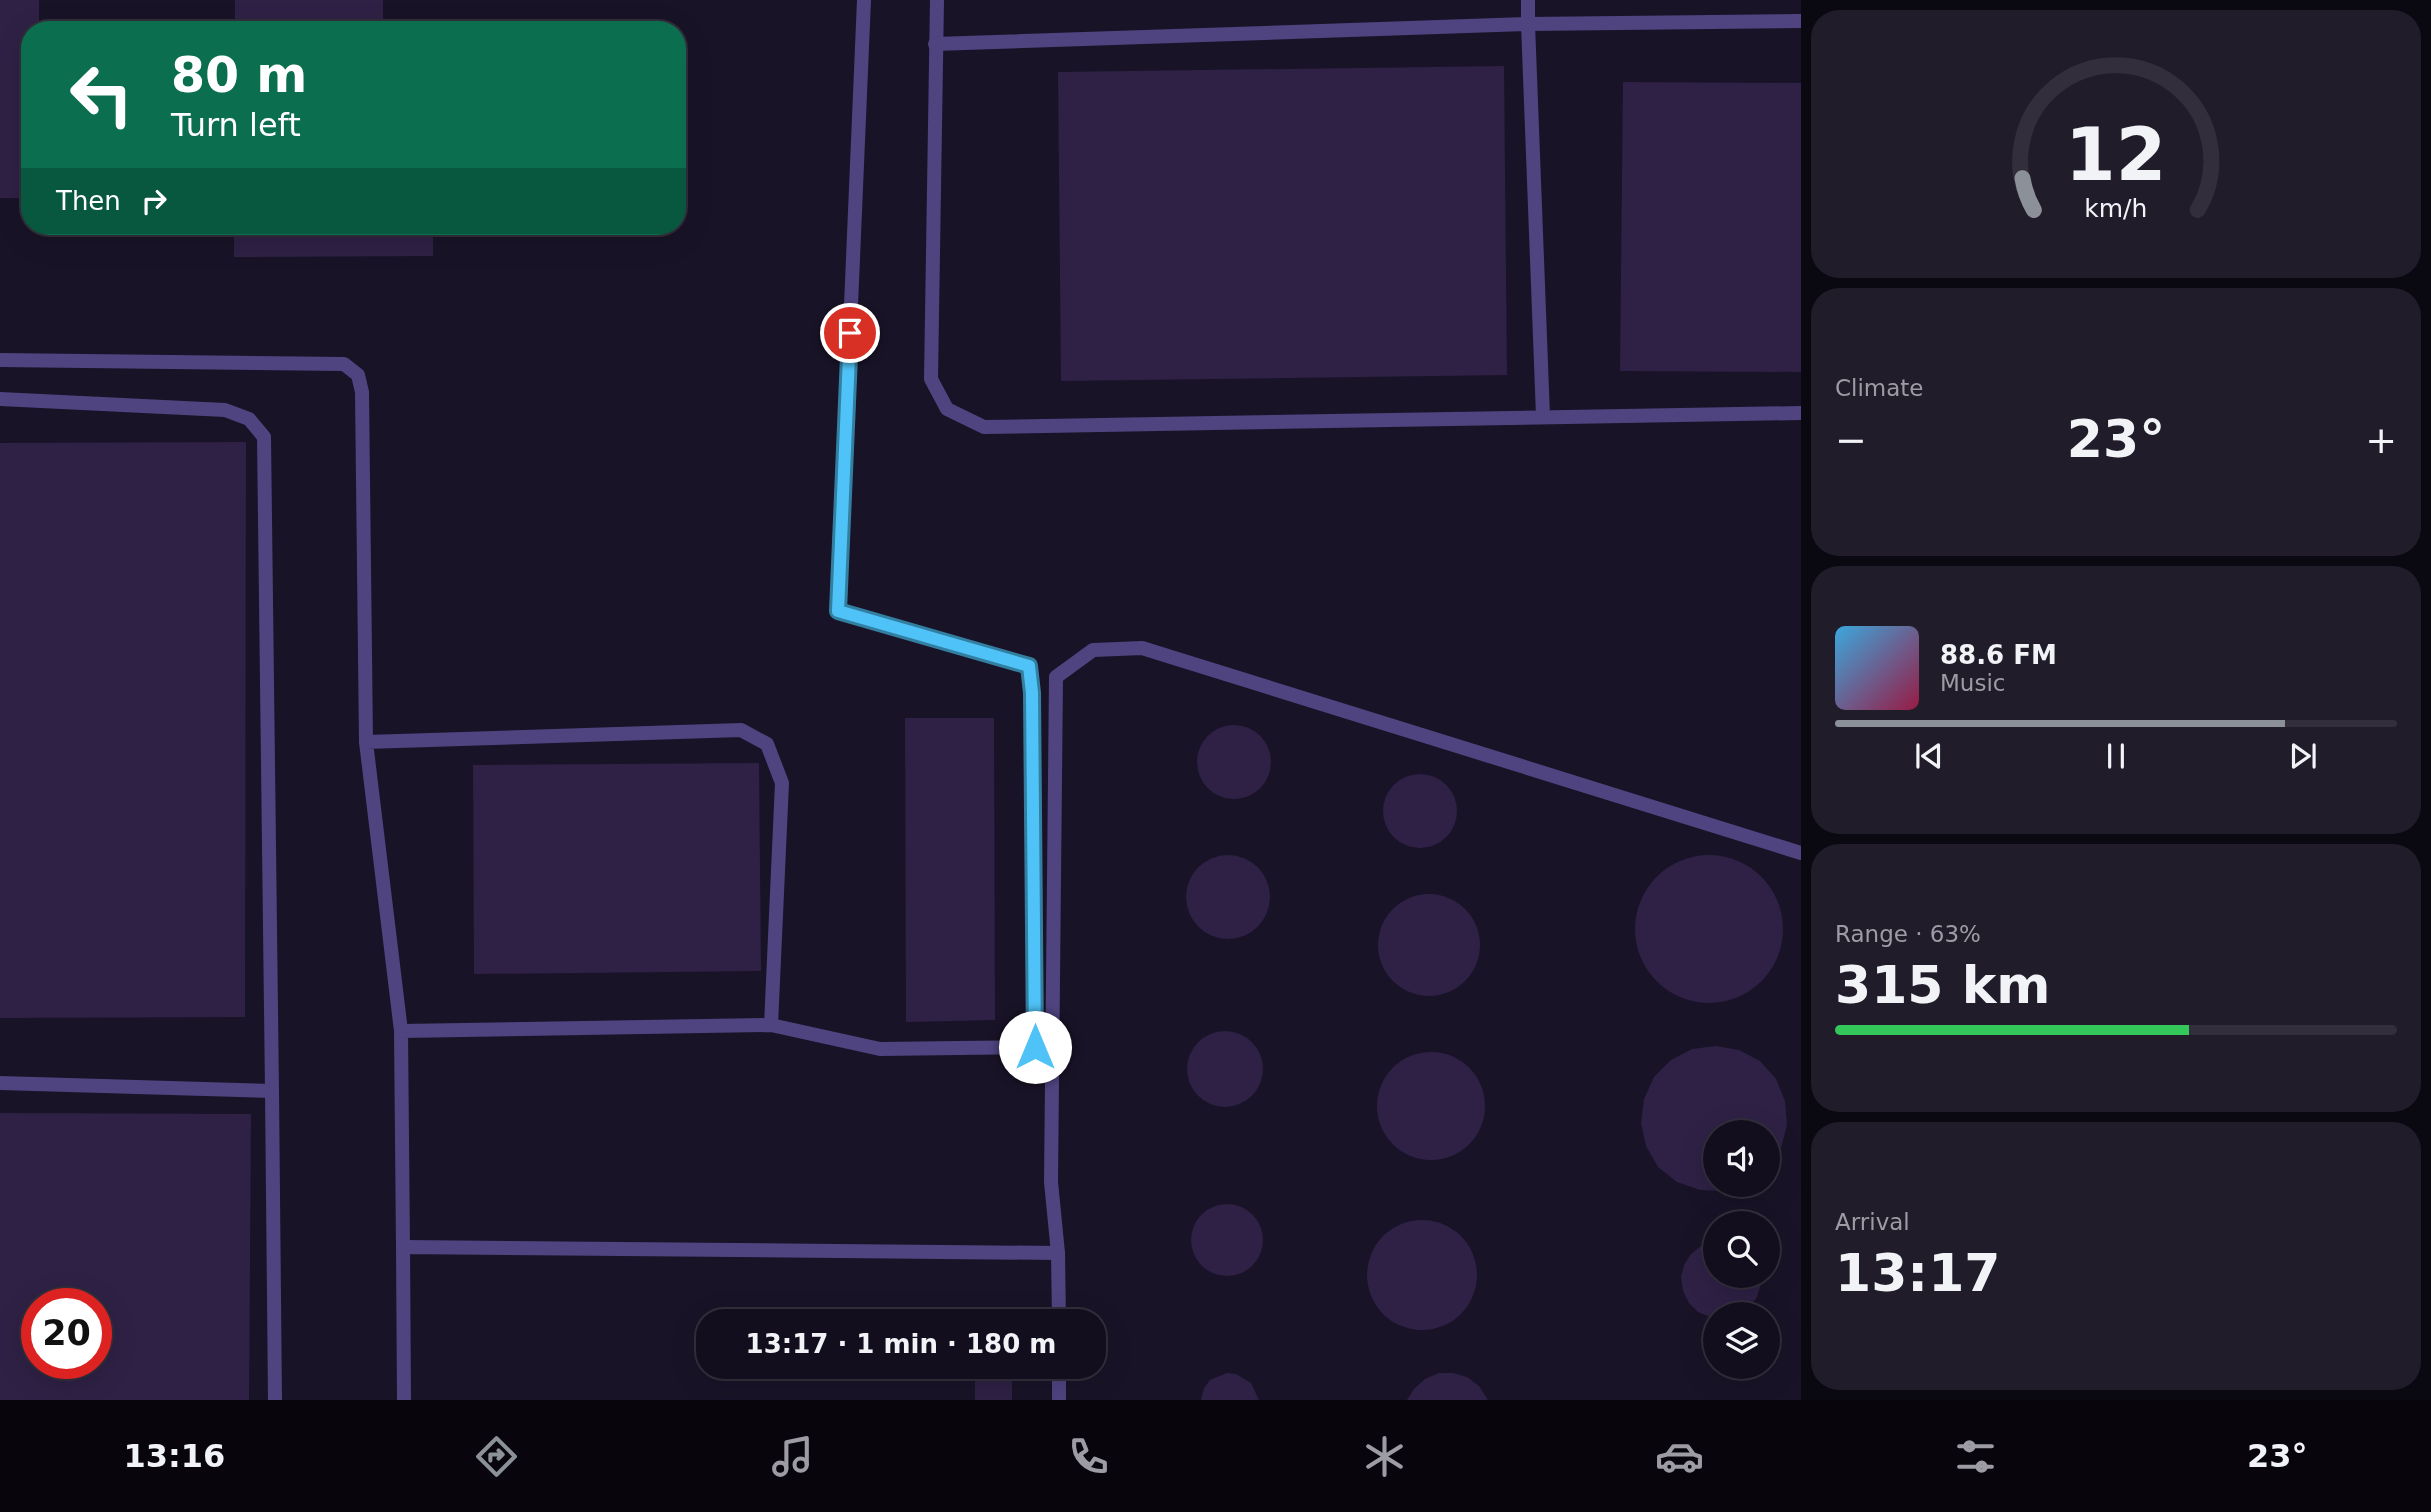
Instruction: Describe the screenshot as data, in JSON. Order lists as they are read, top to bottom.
{
  "page": {
    "turn": ["80 m", "Turn left"],
    "then": "Then",
    "tile": [
      "Climate",
      ["Range · 63%", "315 km"],
      ["Arrival", "13:17"]
    ],
    "heat": ["−", "23°", "+"],
    "song": ["88.6 FM", "Music"],
    "limit": "20",
    "trip": "13:17 · 1 min · 180 m",
    "tabs": ["13:16", "23°"],
    "gauge": ["12", "km/h"]
  }
}
